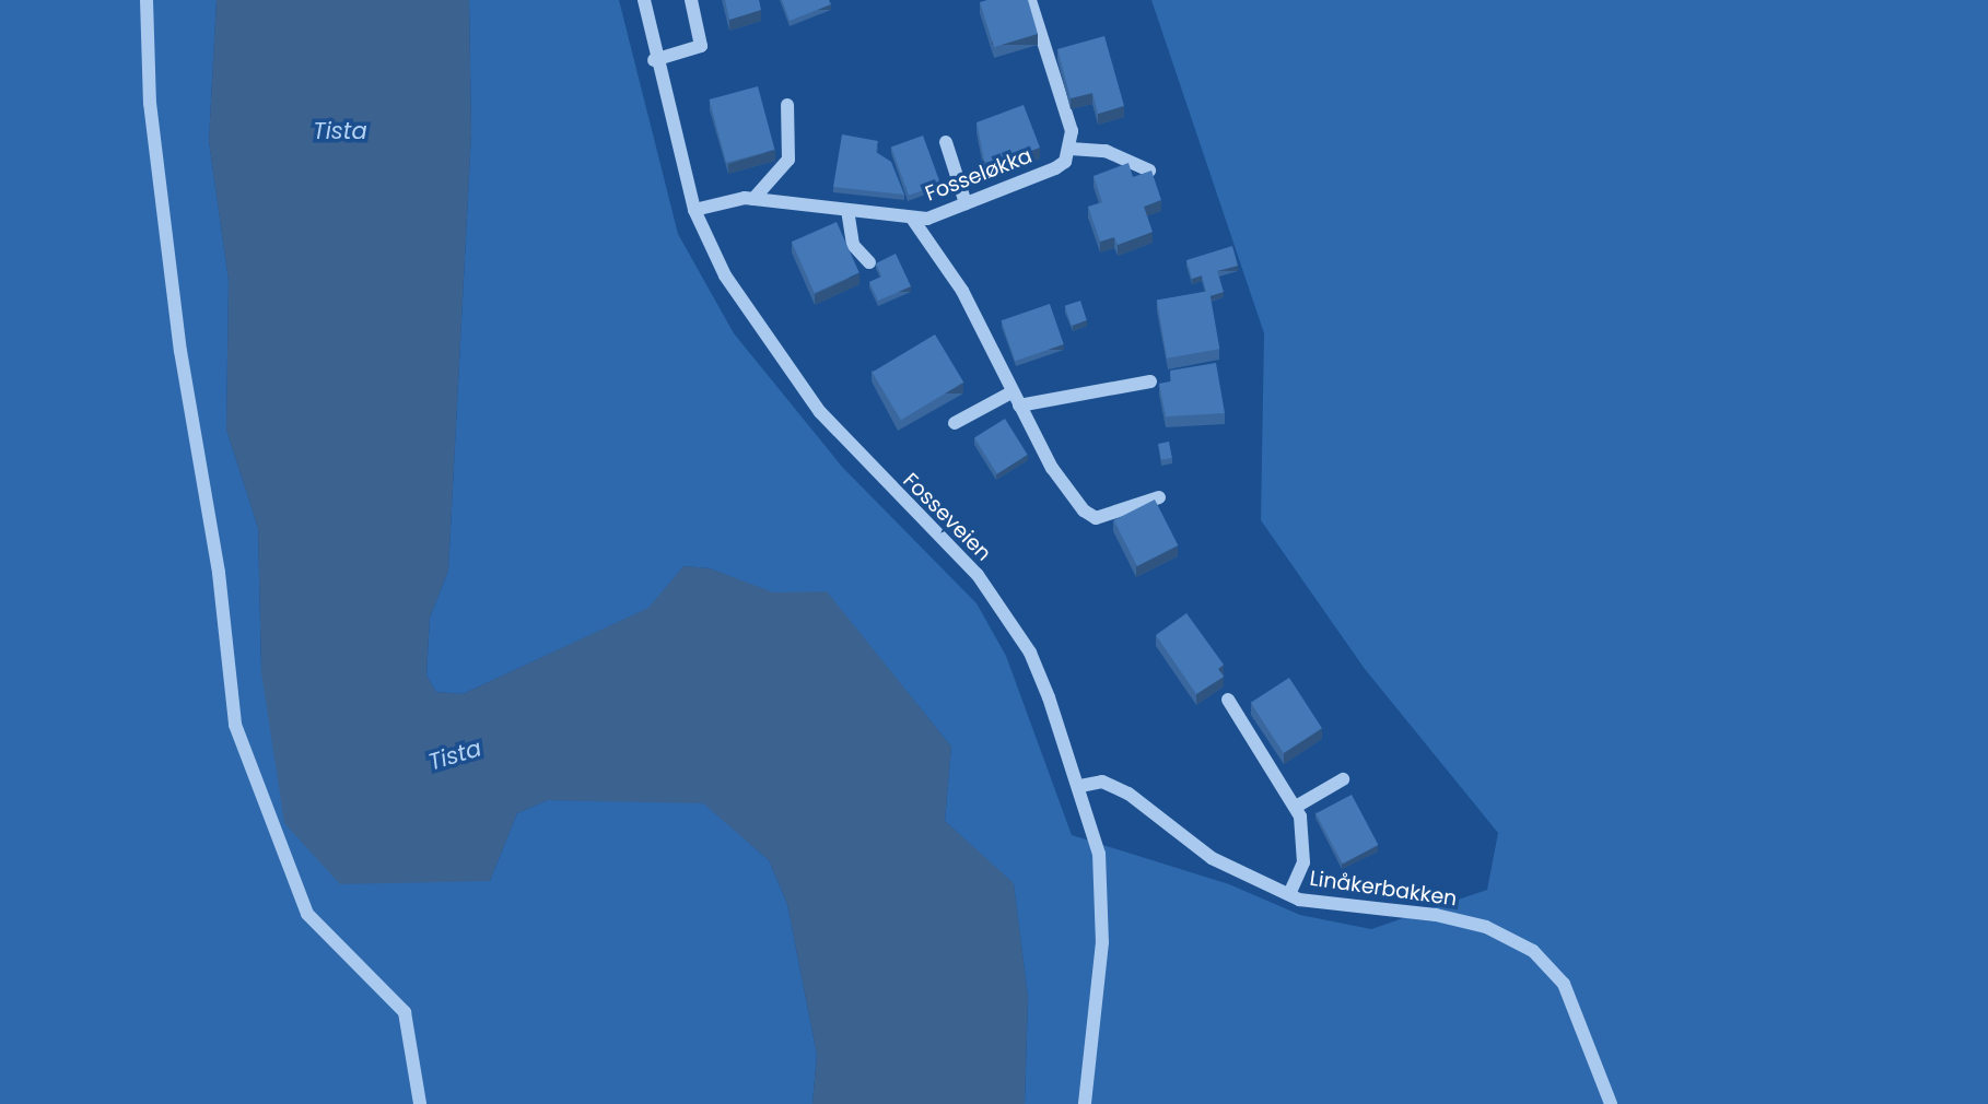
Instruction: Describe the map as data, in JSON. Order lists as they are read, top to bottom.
{
  "streets": {
    "street": ["Fosseløkka", "Fosseveien", "Linåkerbakken"]
  },
  "crossings": [
    ["Fosseløkka", "Fosseveien"],
    ["Fosseveien", "Linåkerbakken"]
  ],
  "water": ["Tista"]
}
